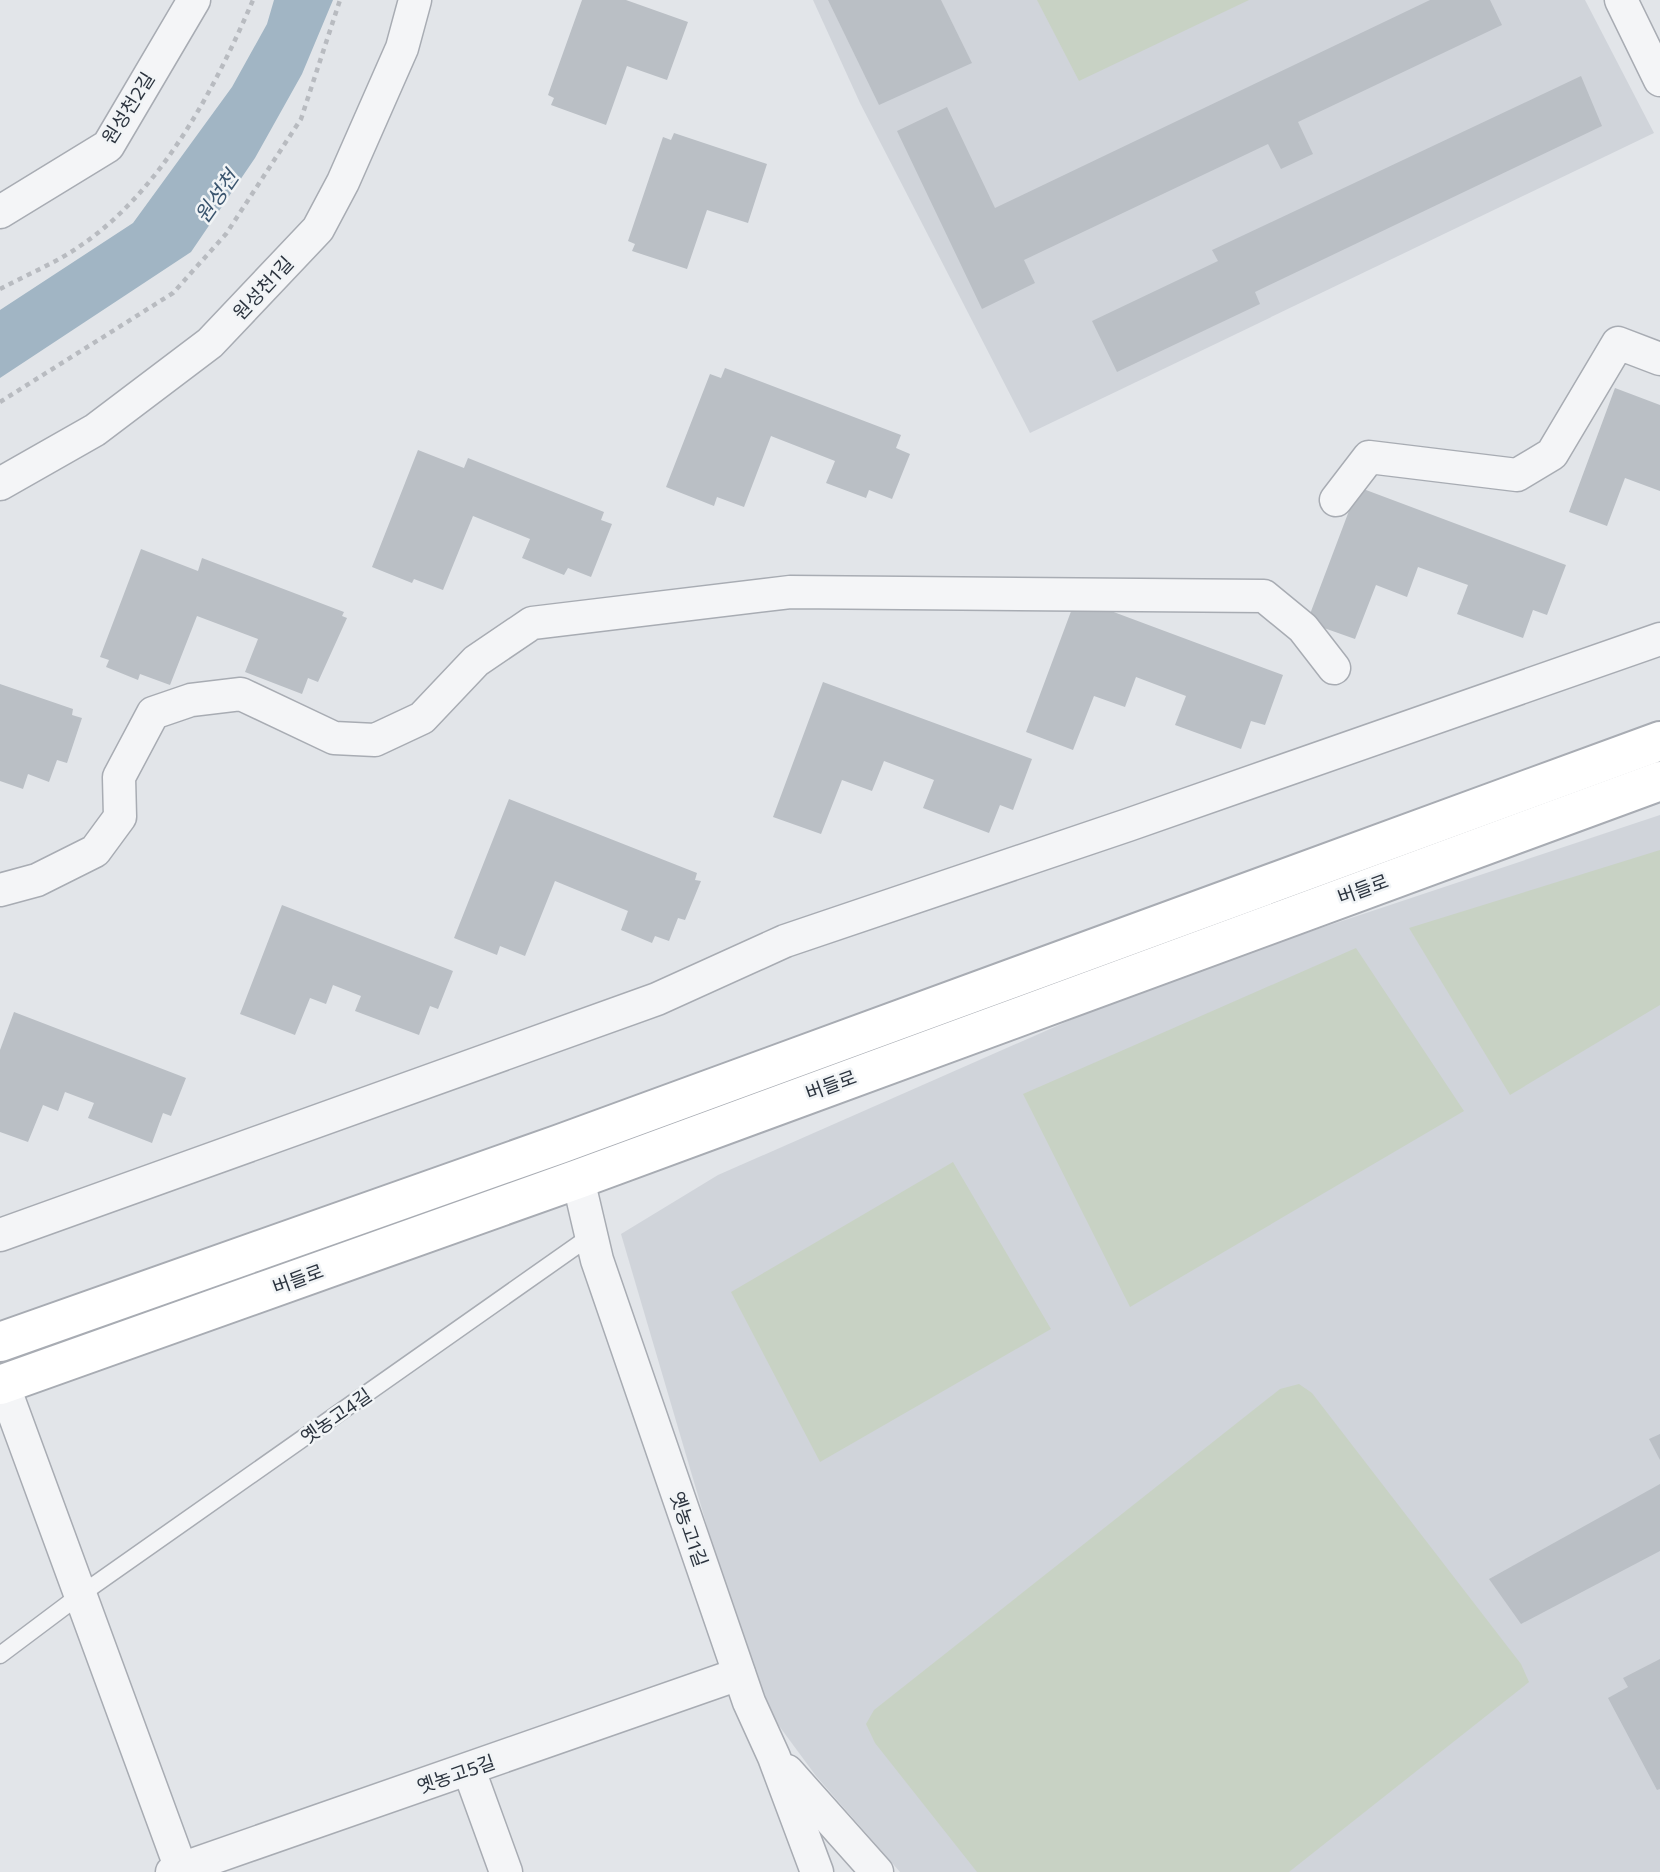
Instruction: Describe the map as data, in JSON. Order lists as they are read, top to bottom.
{
  "streets": {
    "street": [
      "원성천2길",
      "원성천1길",
      "버들로",
      "옛농고1길",
      "옛농고5길"
    ],
    "lane": ["옛농고4길"]
  },
  "crossings": [
    ["버들로", "옛농고1길"],
    ["옛농고4길", "옛농고1길"],
    ["옛농고1길", "옛농고5길"]
  ],
  "water": ["원성천"]
}
